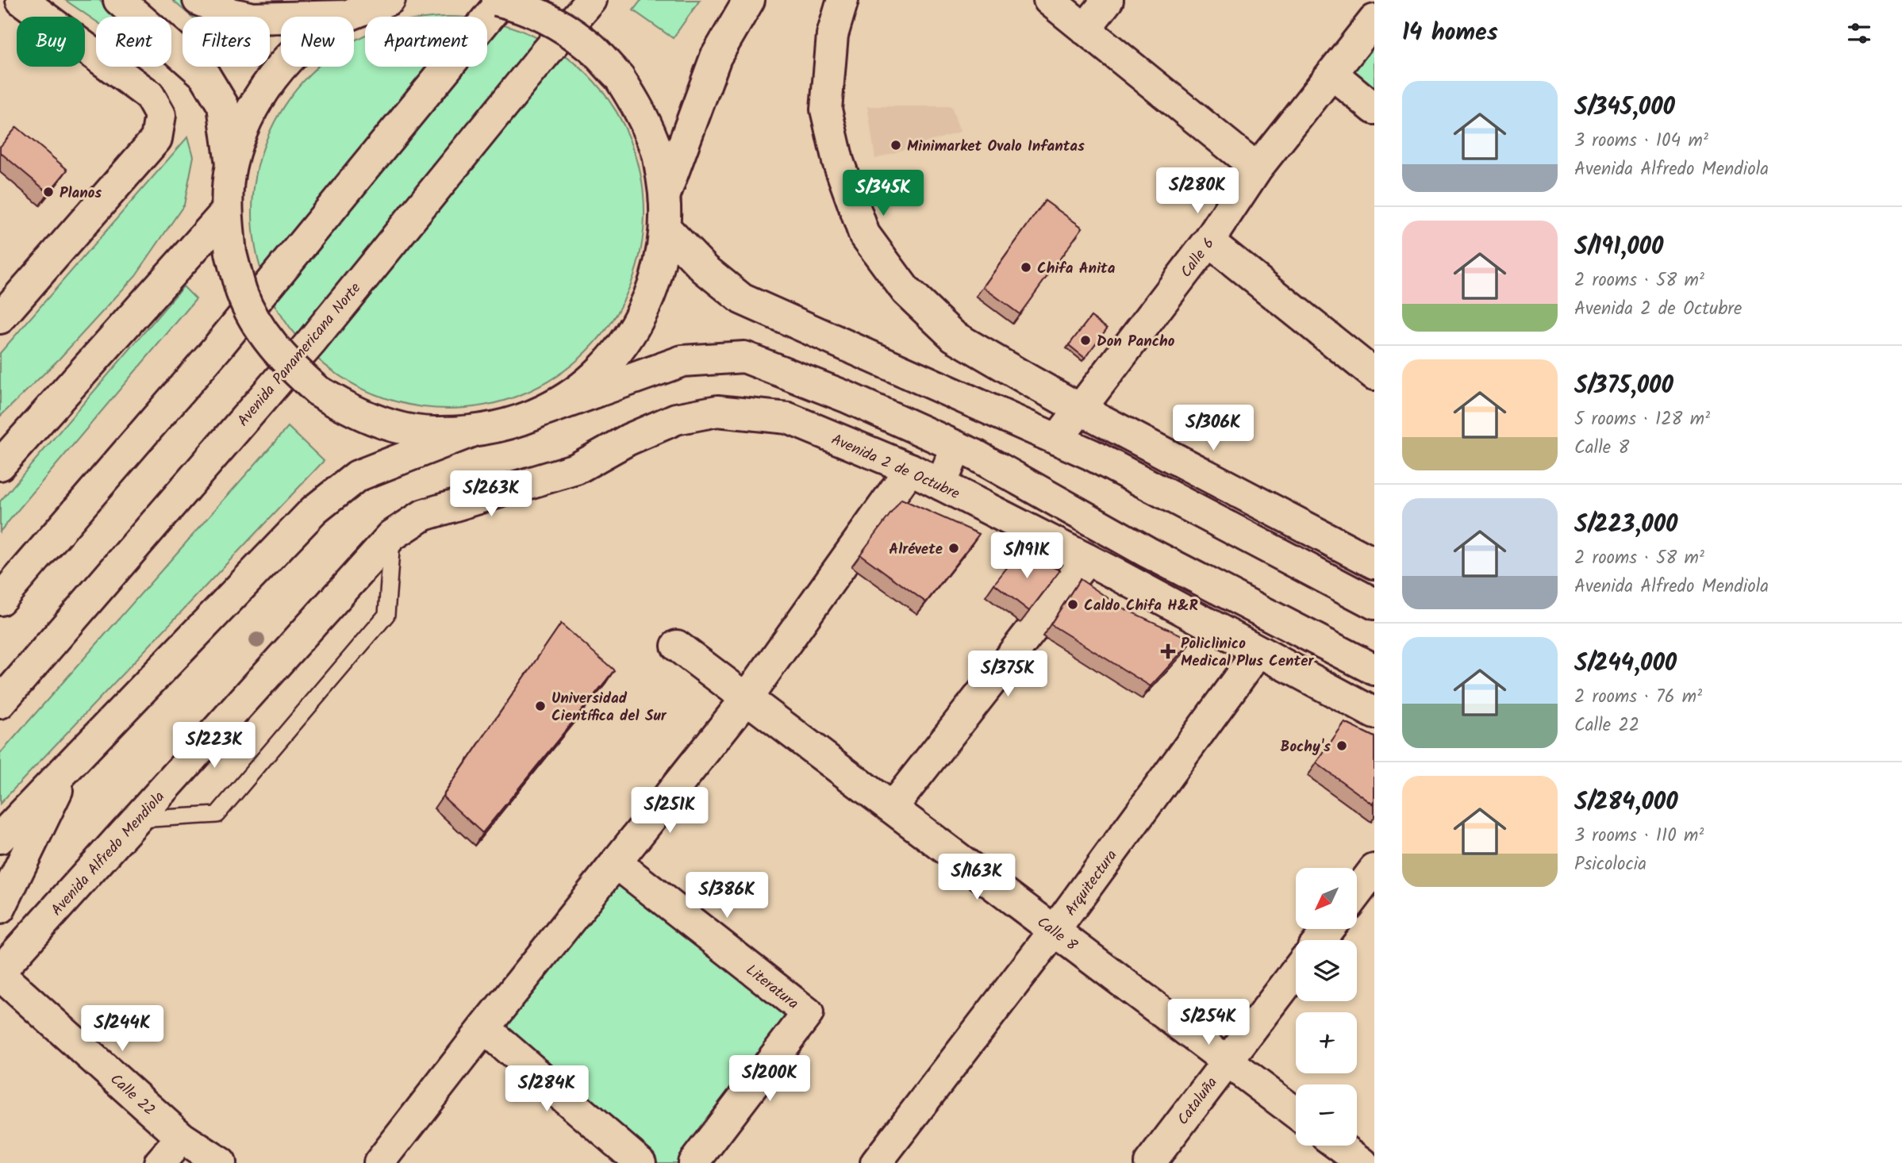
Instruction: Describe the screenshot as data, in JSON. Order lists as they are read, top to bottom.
{
  "streets": {
    "main road": [
      "Calle 6",
      "Avenida Panamericana Norte",
      "Avenida 2 de Octubre",
      "Avenida Alfredo Mendiola",
      "Arquitectura",
      "Calle 8",
      "Literatura",
      "Calle 22",
      "Cataluña"
    ]
  },
  "crossings": [
    ["Avenida 2 de Octubre", "Avenida Alfredo Mendiola"],
    ["Avenida 2 de Octubre", "Arquitectura"],
    ["Arquitectura", "Calle 8"],
    ["Calle 8", "Cataluña"]
  ],
  "places": {
    "other": [
      "Minimarket Ovalo Infantas",
      "Planos",
      "Chifa Anita",
      "Don Pancho",
      "Alrévete",
      "Caldo Chifa H&R",
      "Universidad Científica del Sur",
      "Bochy's"
    ],
    "health": ["Policlinico Medical Plus Center"]
  },
  "north": "bottom left",
  "page": {
    "heading": "14 homes",
    "chip": [
      "Buy",
      "Rent",
      "Filters",
      "New",
      "Apartment"
    ],
    "list": [
      {
        "name": "S/345,000",
        "note": "3 rooms · 104 m² · Avenida Alfredo Mendiola"
      },
      {
        "name": "S/191,000",
        "note": "2 rooms · 58 m² · Avenida 2 de Octubre"
      },
      {
        "name": "S/375,000",
        "note": "5 rooms · 128 m² · Calle 8"
      },
      {
        "name": "S/223,000",
        "note": "2 rooms · 58 m² · Avenida Alfredo Mendiola"
      },
      {
        "name": "S/244,000",
        "note": "2 rooms · 76 m² · Calle 22"
      },
      {
        "name": "S/284,000",
        "note": "3 rooms · 110 m² · Psicolocia"
      }
    ],
    "price": [
      "S/280K",
      "S/345K",
      "S/306K",
      "S/263K",
      "S/191K",
      "S/375K",
      "S/223K",
      "S/251K",
      "S/163K",
      "S/386K",
      "S/254K",
      "S/244K",
      "S/200K",
      "S/284K"
    ],
    "map_buttons": ["+", "−"]
  }
}
